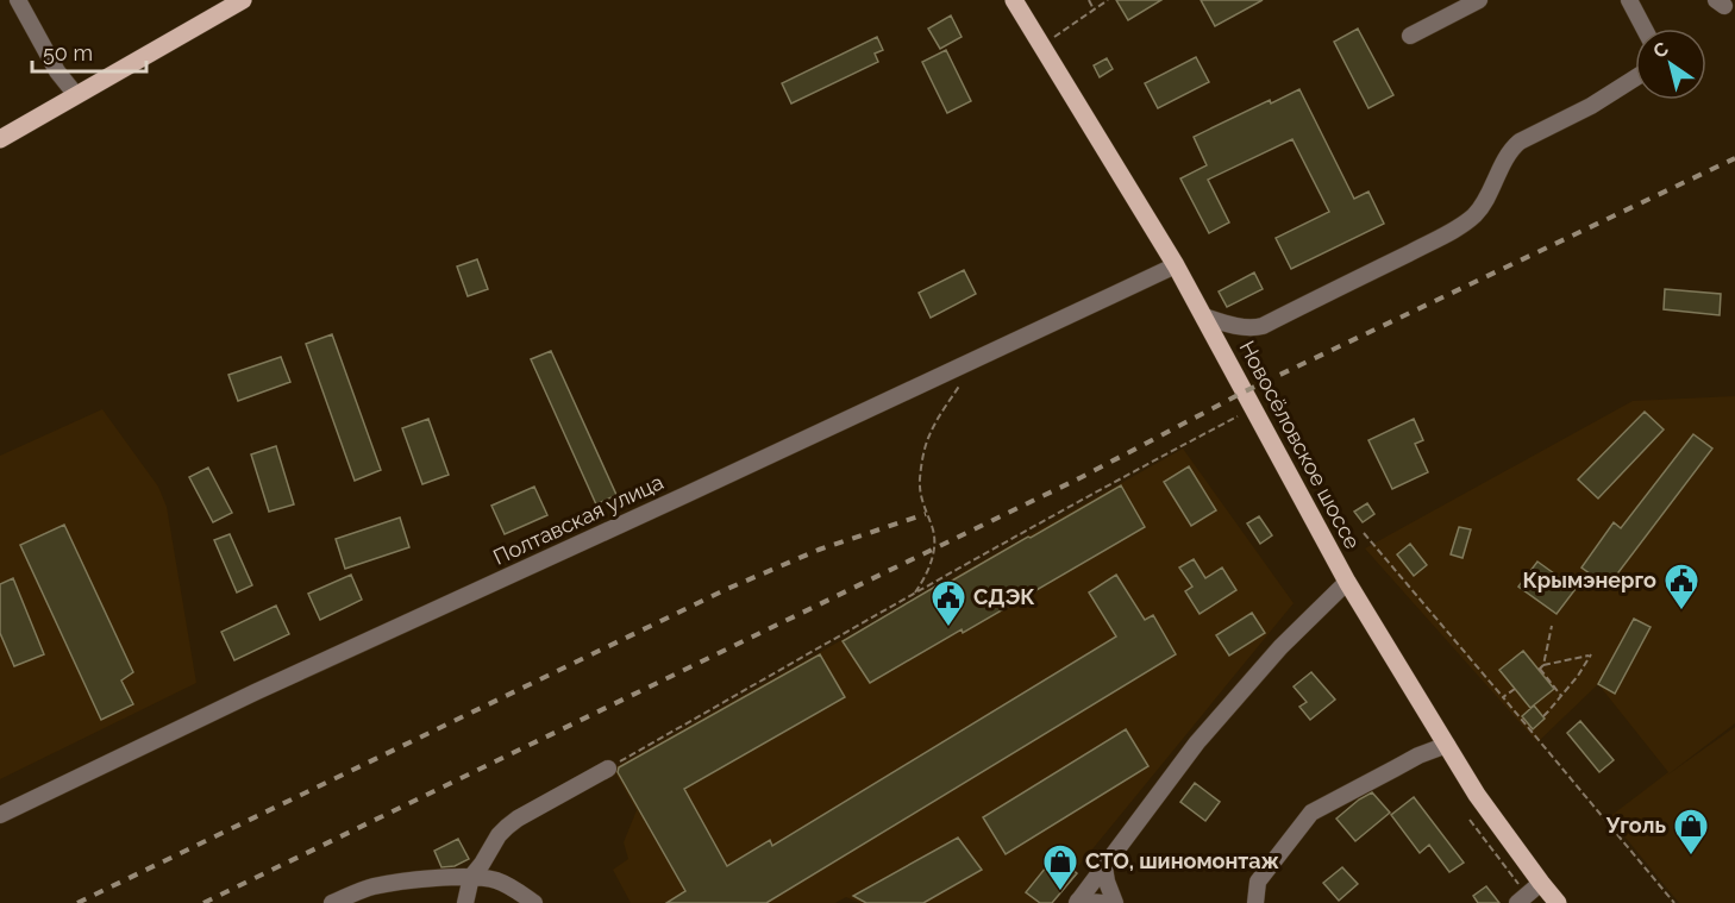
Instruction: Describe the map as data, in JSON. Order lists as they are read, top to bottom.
{
  "streets": {
    "main road": ["Новосёловское шоссе"],
    "street": ["Полтавская улица"]
  },
  "crossings": [
    ["Новосёловское шоссе", "Полтавская улица"]
  ],
  "places": {
    "public building": ["Крымэнерго", "СДЭК"],
    "shop": ["Уголь", "СТО, шиномонтаж"]
  },
  "scale_bar": "50 m",
  "north": "top left"
}
